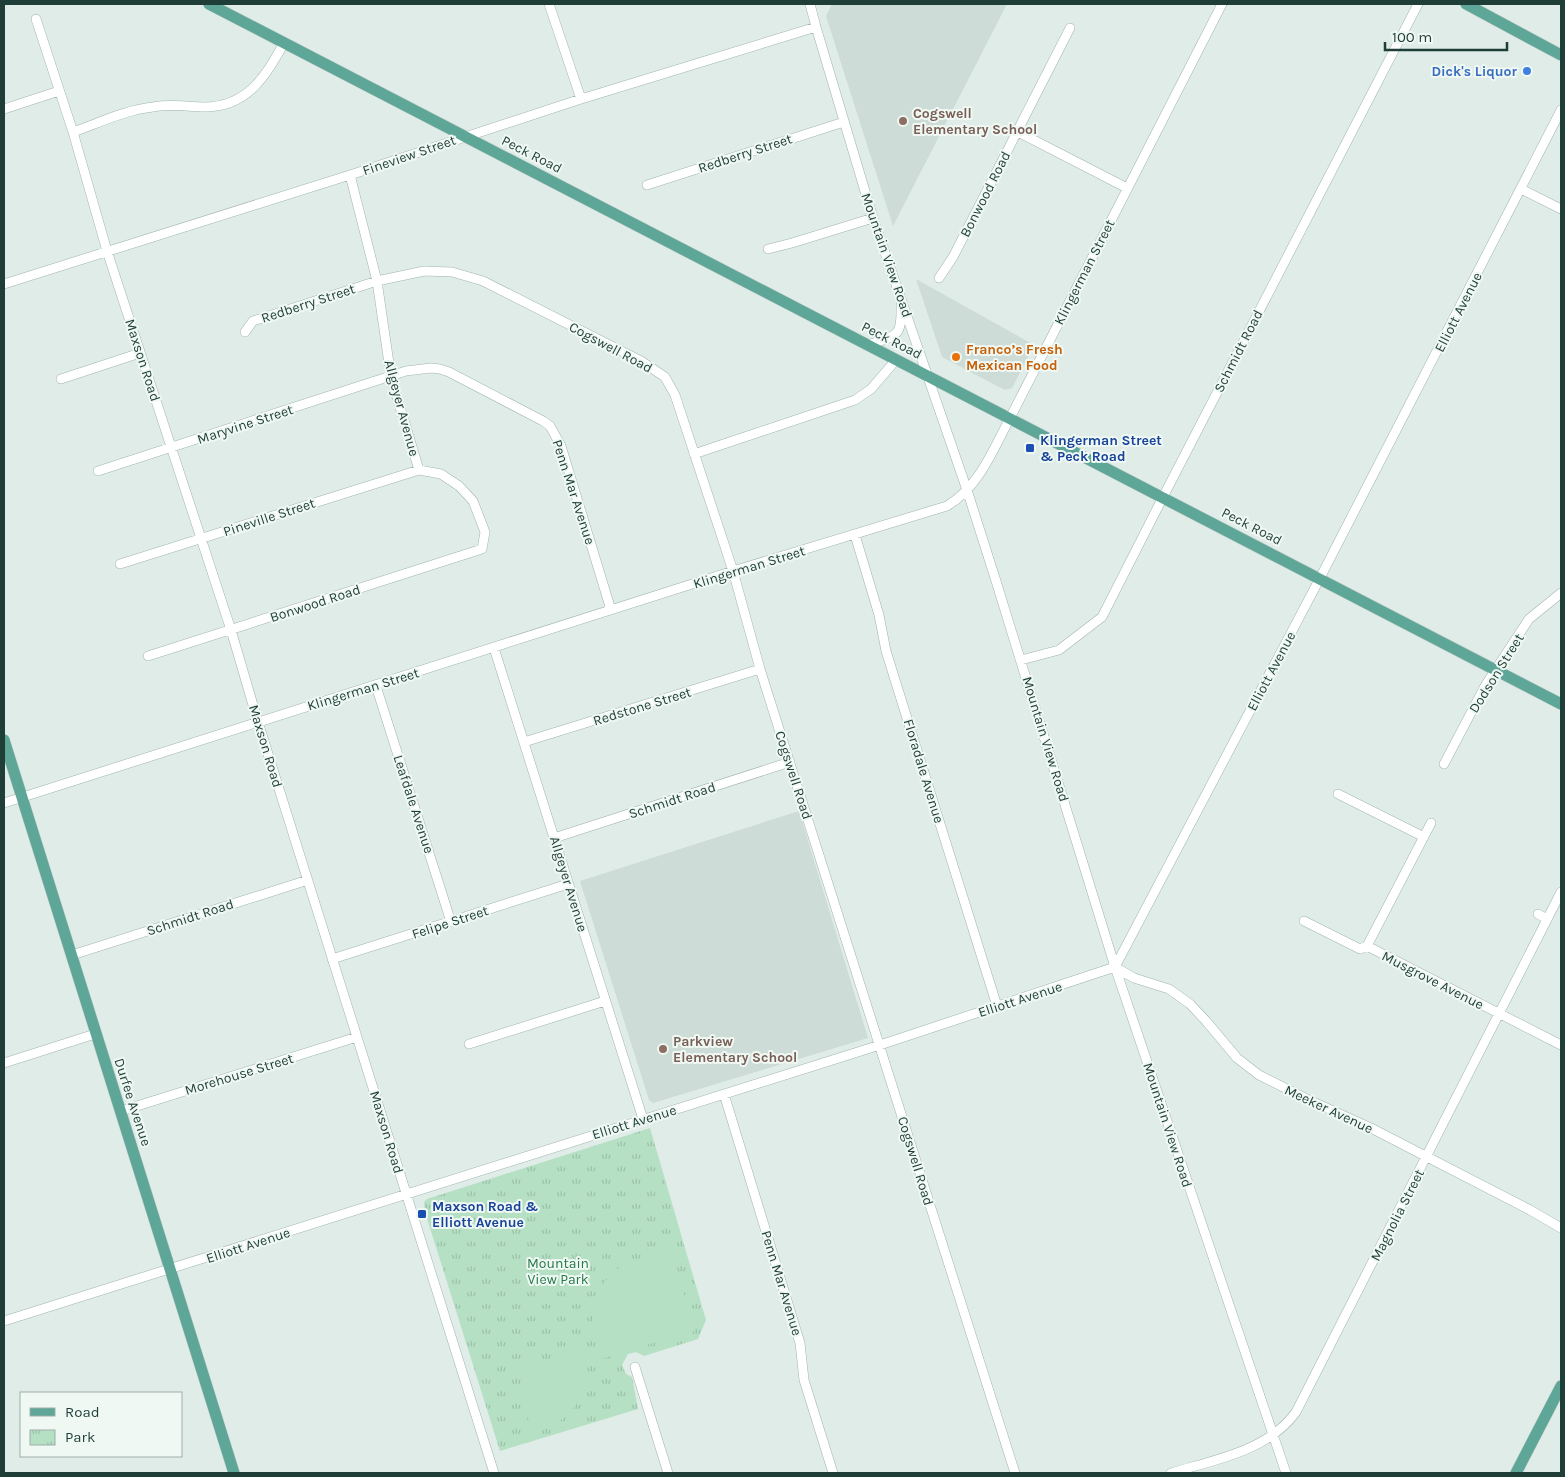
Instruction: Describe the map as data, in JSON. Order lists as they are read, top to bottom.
{
  "streets": {
    "main road": ["Peck Road", "Durfee Avenue"],
    "street": [
      "Redberry Street",
      "Fineview Street",
      "Bonwood Road",
      "Mountain View Road",
      "Klingerman Street",
      "Elliott Avenue",
      "Cogswell Road",
      "Schmidt Road",
      "Maxson Road",
      "Allgeyer Avenue",
      "Maryvine Street",
      "Penn Mar Avenue",
      "Pineville Street",
      "Dodson Street",
      "Redstone Street",
      "Floradale Avenue",
      "Leafdale Avenue",
      "Felipe Street",
      "Musgrove Avenue",
      "Morehouse Street",
      "Meeker Avenue",
      "Magnolia Street"
    ]
  },
  "crossings": [
    ["Redberry Street", "Mountain View Road"],
    ["Redberry Street", "Cogswell Road"],
    ["Redberry Street", "Allgeyer Avenue"],
    ["Peck Road", "Fineview Street"],
    ["Peck Road", "Mountain View Road"],
    ["Peck Road", "Klingerman Street"],
    ["Peck Road", "Elliott Avenue"],
    ["Peck Road", "Schmidt Road"],
    ["Peck Road", "Dodson Street"],
    ["Fineview Street", "Mountain View Road"],
    ["Fineview Street", "Maxson Road"],
    ["Fineview Street", "Allgeyer Avenue"],
    ["Bonwood Road", "Maxson Road"],
    ["Bonwood Road", "Allgeyer Avenue"],
    ["Mountain View Road", "Klingerman Street"],
    ["Mountain View Road", "Elliott Avenue"],
    ["Mountain View Road", "Schmidt Road"],
    ["Mountain View Road", "Meeker Avenue"],
    ["Mountain View Road", "Magnolia Street"],
    ["Klingerman Street", "Cogswell Road"],
    ["Klingerman Street", "Maxson Road"],
    ["Klingerman Street", "Allgeyer Avenue"],
    ["Klingerman Street", "Penn Mar Avenue"],
    ["Klingerman Street", "Floradale Avenue"],
    ["Klingerman Street", "Leafdale Avenue"],
    ["Klingerman Street", "Durfee Avenue"],
    ["Elliott Avenue", "Cogswell Road"],
    ["Elliott Avenue", "Maxson Road"],
    ["Elliott Avenue", "Allgeyer Avenue"],
    ["Elliott Avenue", "Penn Mar Avenue"],
    ["Elliott Avenue", "Floradale Avenue"],
    ["Elliott Avenue", "Durfee Avenue"],
    ["Elliott Avenue", "Meeker Avenue"],
    ["Cogswell Road", "Schmidt Road"],
    ["Cogswell Road", "Allgeyer Avenue"],
    ["Cogswell Road", "Redstone Street"],
    ["Schmidt Road", "Maxson Road"],
    ["Schmidt Road", "Allgeyer Avenue"],
    ["Schmidt Road", "Durfee Avenue"],
    ["Maxson Road", "Maryvine Street"],
    ["Maxson Road", "Pineville Street"],
    ["Maxson Road", "Felipe Street"],
    ["Maxson Road", "Morehouse Street"],
    ["Allgeyer Avenue", "Maryvine Street"],
    ["Allgeyer Avenue", "Penn Mar Avenue"],
    ["Allgeyer Avenue", "Pineville Street"],
    ["Allgeyer Avenue", "Redstone Street"],
    ["Allgeyer Avenue", "Felipe Street"],
    ["Maryvine Street", "Penn Mar Avenue"],
    ["Leafdale Avenue", "Felipe Street"],
    ["Musgrove Avenue", "Magnolia Street"],
    ["Morehouse Street", "Durfee Avenue"],
    ["Meeker Avenue", "Magnolia Street"]
  ],
  "parks": ["Mountain View Park"],
  "places": {
    "other": [
      "Dick's Liquor",
      "Cogswell Elementary School",
      "Franco’s Fresh Mexican Food",
      "Parkview Elementary School"
    ],
    "transit": ["Klingerman Street & Peck Road", "Maxson Road & Elliott Avenue"]
  },
  "legend": ["Road", "Park"],
  "scale_bar": "100 m"
}
